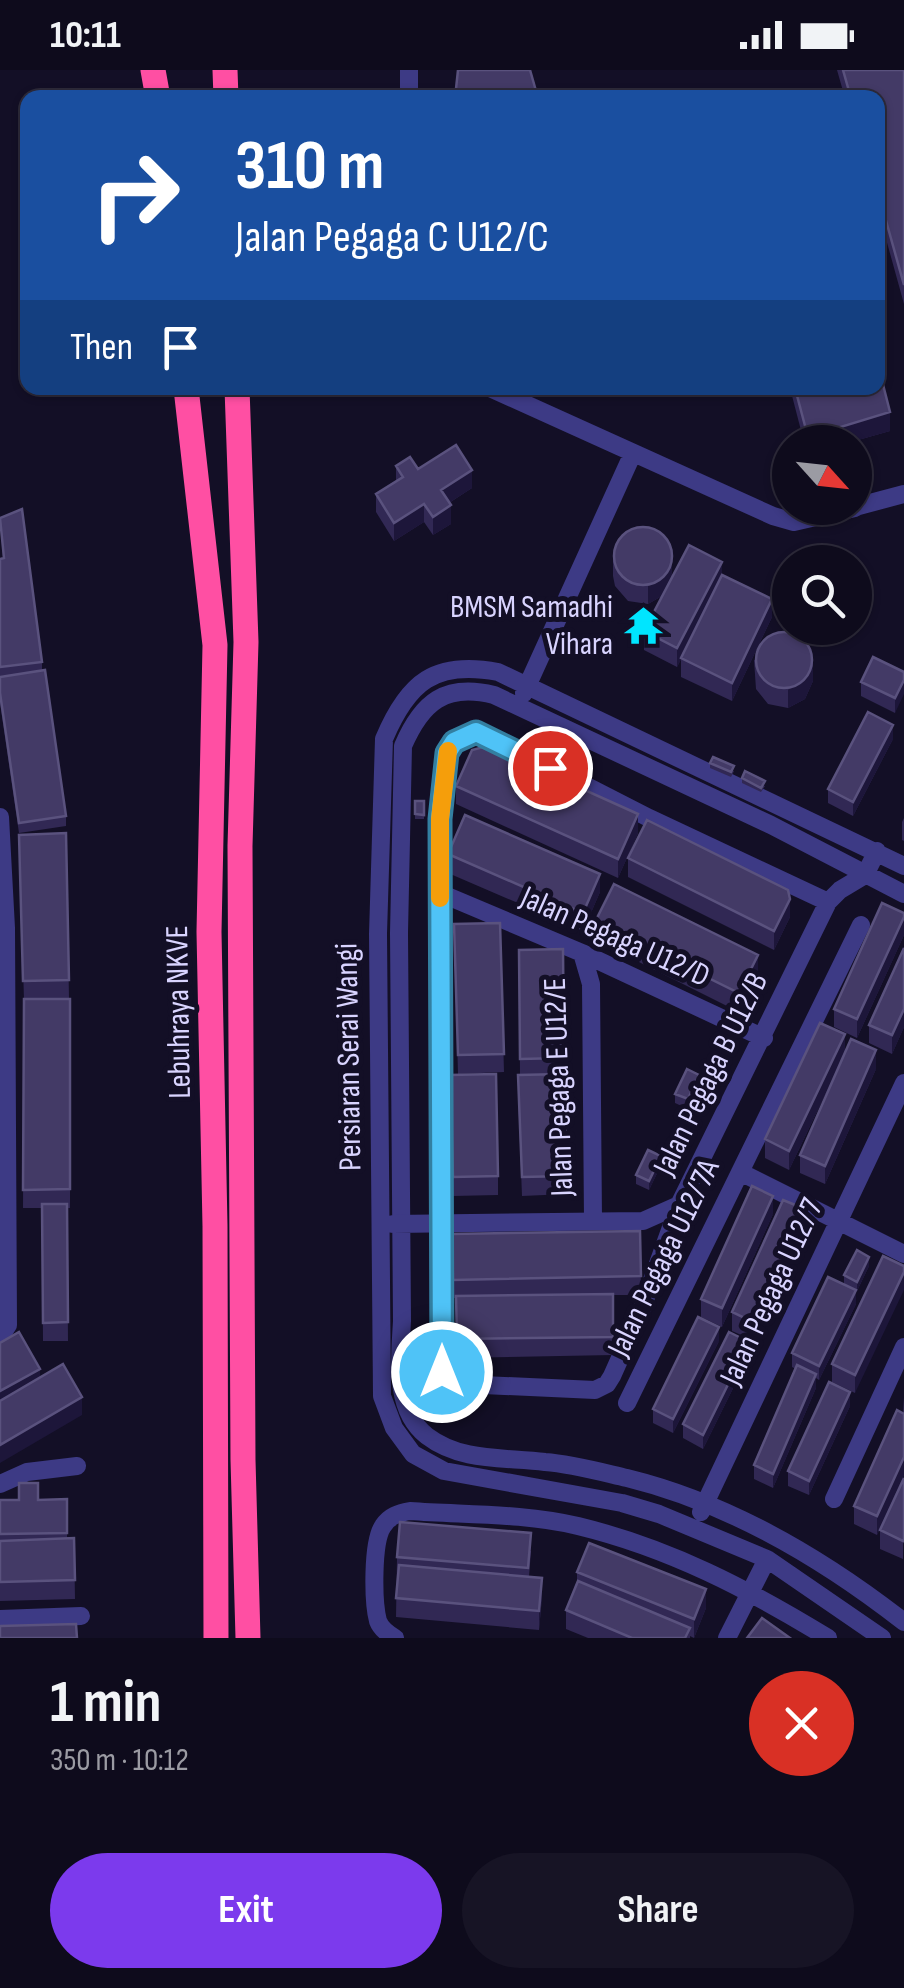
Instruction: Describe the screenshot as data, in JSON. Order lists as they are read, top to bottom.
{
  "streets": {
    "highway": ["Lebuhraya NKVE"],
    "street": [
      "Jalan Pegaga U12/D",
      "Persiaran Serai Wangi",
      "Jalan Pegaga B U12/B",
      "Jalan Pegaga E U12/E",
      "Jalan Pegaga U12/7A",
      "Jalan Pegaga U12/7"
    ]
  },
  "crossings": [
    ["Jalan Pegaga U12/D", "Jalan Pegaga B U12/B"],
    ["Jalan Pegaga U12/D", "Jalan Pegaga E U12/E"],
    ["Persiaran Serai Wangi", "Jalan Pegaga B U12/B"],
    ["Persiaran Serai Wangi", "Jalan Pegaga U12/7"],
    ["Jalan Pegaga B U12/B", "Jalan Pegaga E U12/E"]
  ],
  "places": {
    "temple": ["BMSM Samadhi Vihara"]
  },
  "north": "bottom right",
  "page": {
    "status": "10:11",
    "turn": ["310 m", "Jalan Pegaga C U12/C"],
    "then": "Then",
    "heading": ["1 min", "350 m · 10:12"],
    "buttons": ["Exit", "Share"]
  }
}
